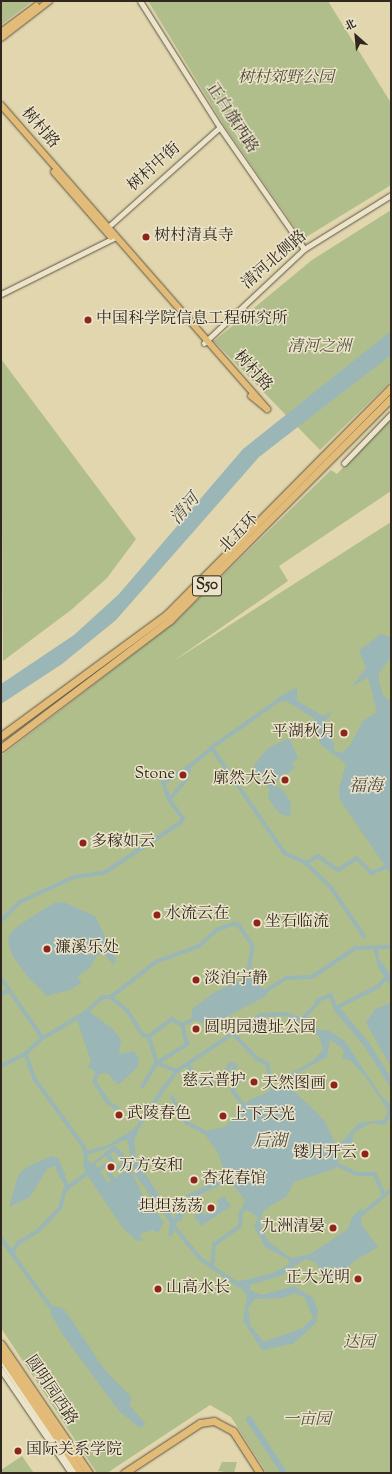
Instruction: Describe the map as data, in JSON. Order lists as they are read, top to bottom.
{
  "streets": {
    "highway": ["北五环", "S50", "圆明园西路"],
    "main road": ["树村路"],
    "street": ["正白旗西路", "树村中街", "清河北侧路"]
  },
  "crossings": [
    ["正白旗西路", "树村中街"],
    ["正白旗西路", "清河北侧路"],
    ["树村路", "树村中街"],
    ["树村路", "清河北侧路"]
  ],
  "water": ["清河", "福海", "后湖"],
  "parks": [
    "树村郊野公园",
    "清河之洲",
    "达园",
    "一亩园"
  ],
  "places": [
    "树村清真寺",
    "中国科学院信息工程研究所",
    "平湖秋月",
    "Stone",
    "廓然大公",
    "多稼如云",
    "水流云在",
    "坐石临流",
    "濂溪乐处",
    "淡泊宁静",
    "圆明园遗址公园",
    "慈云普护",
    "天然图画",
    "武陵春色",
    "上下天光",
    "镂月开云",
    "万方安和",
    "杏花春馆",
    "坦坦荡荡",
    "九洲清晏",
    "正大光明",
    "山高水长",
    "国际关系学院"
  ],
  "north": "top left"
}
